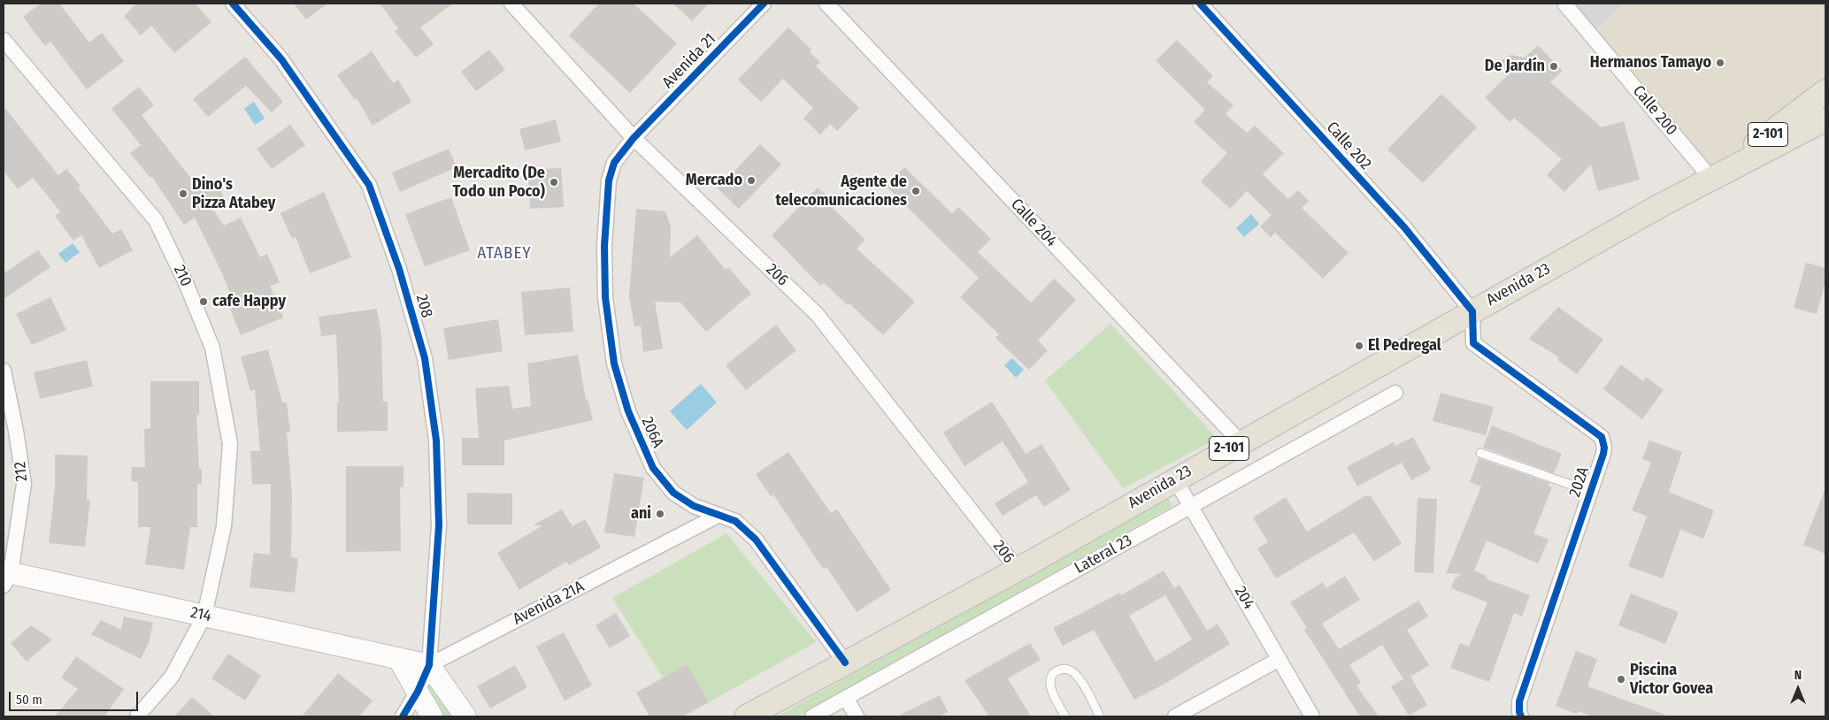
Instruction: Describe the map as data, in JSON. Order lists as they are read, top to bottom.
{
  "streets": {
    "main road": ["2-101", "Avenida 23"],
    "street": [
      "Avenida 21",
      "Calle 200",
      "Calle 202",
      "Calle 204",
      "206",
      "210",
      "208",
      "206A",
      "212",
      "202A",
      "Lateral 23",
      "204",
      "Avenida 21A",
      "214"
    ]
  },
  "crossings": [
    ["Avenida 21", "206"],
    ["Avenida 21", "206A"],
    ["Calle 200", "Avenida 23"],
    ["Calle 202", "Avenida 23"],
    ["Calle 202", "202A"],
    ["Calle 204", "Avenida 23"],
    ["206", "Avenida 23"],
    ["206", "206A"],
    ["210", "214"],
    ["Avenida 23", "206A"],
    ["Avenida 23", "202A"],
    ["Avenida 23", "204"],
    ["208", "Avenida 21A"],
    ["208", "214"],
    ["206A", "Avenida 21A"],
    ["212", "214"],
    ["Lateral 23", "204"],
    ["Avenida 21A", "214"]
  ],
  "districts": ["ATABEY"],
  "places": [
    "Hermanos Tamayo",
    "De Jardín",
    "Mercado",
    "Mercadito (De Todo un Poco)",
    "Agente de telecomunicaciones",
    "Dino's Pizza Atabey",
    "cafe Happy",
    "El Pedregal",
    "ani",
    "Piscina Victor Govea"
  ],
  "scale_bar": "50 m",
  "north": "top"
}
